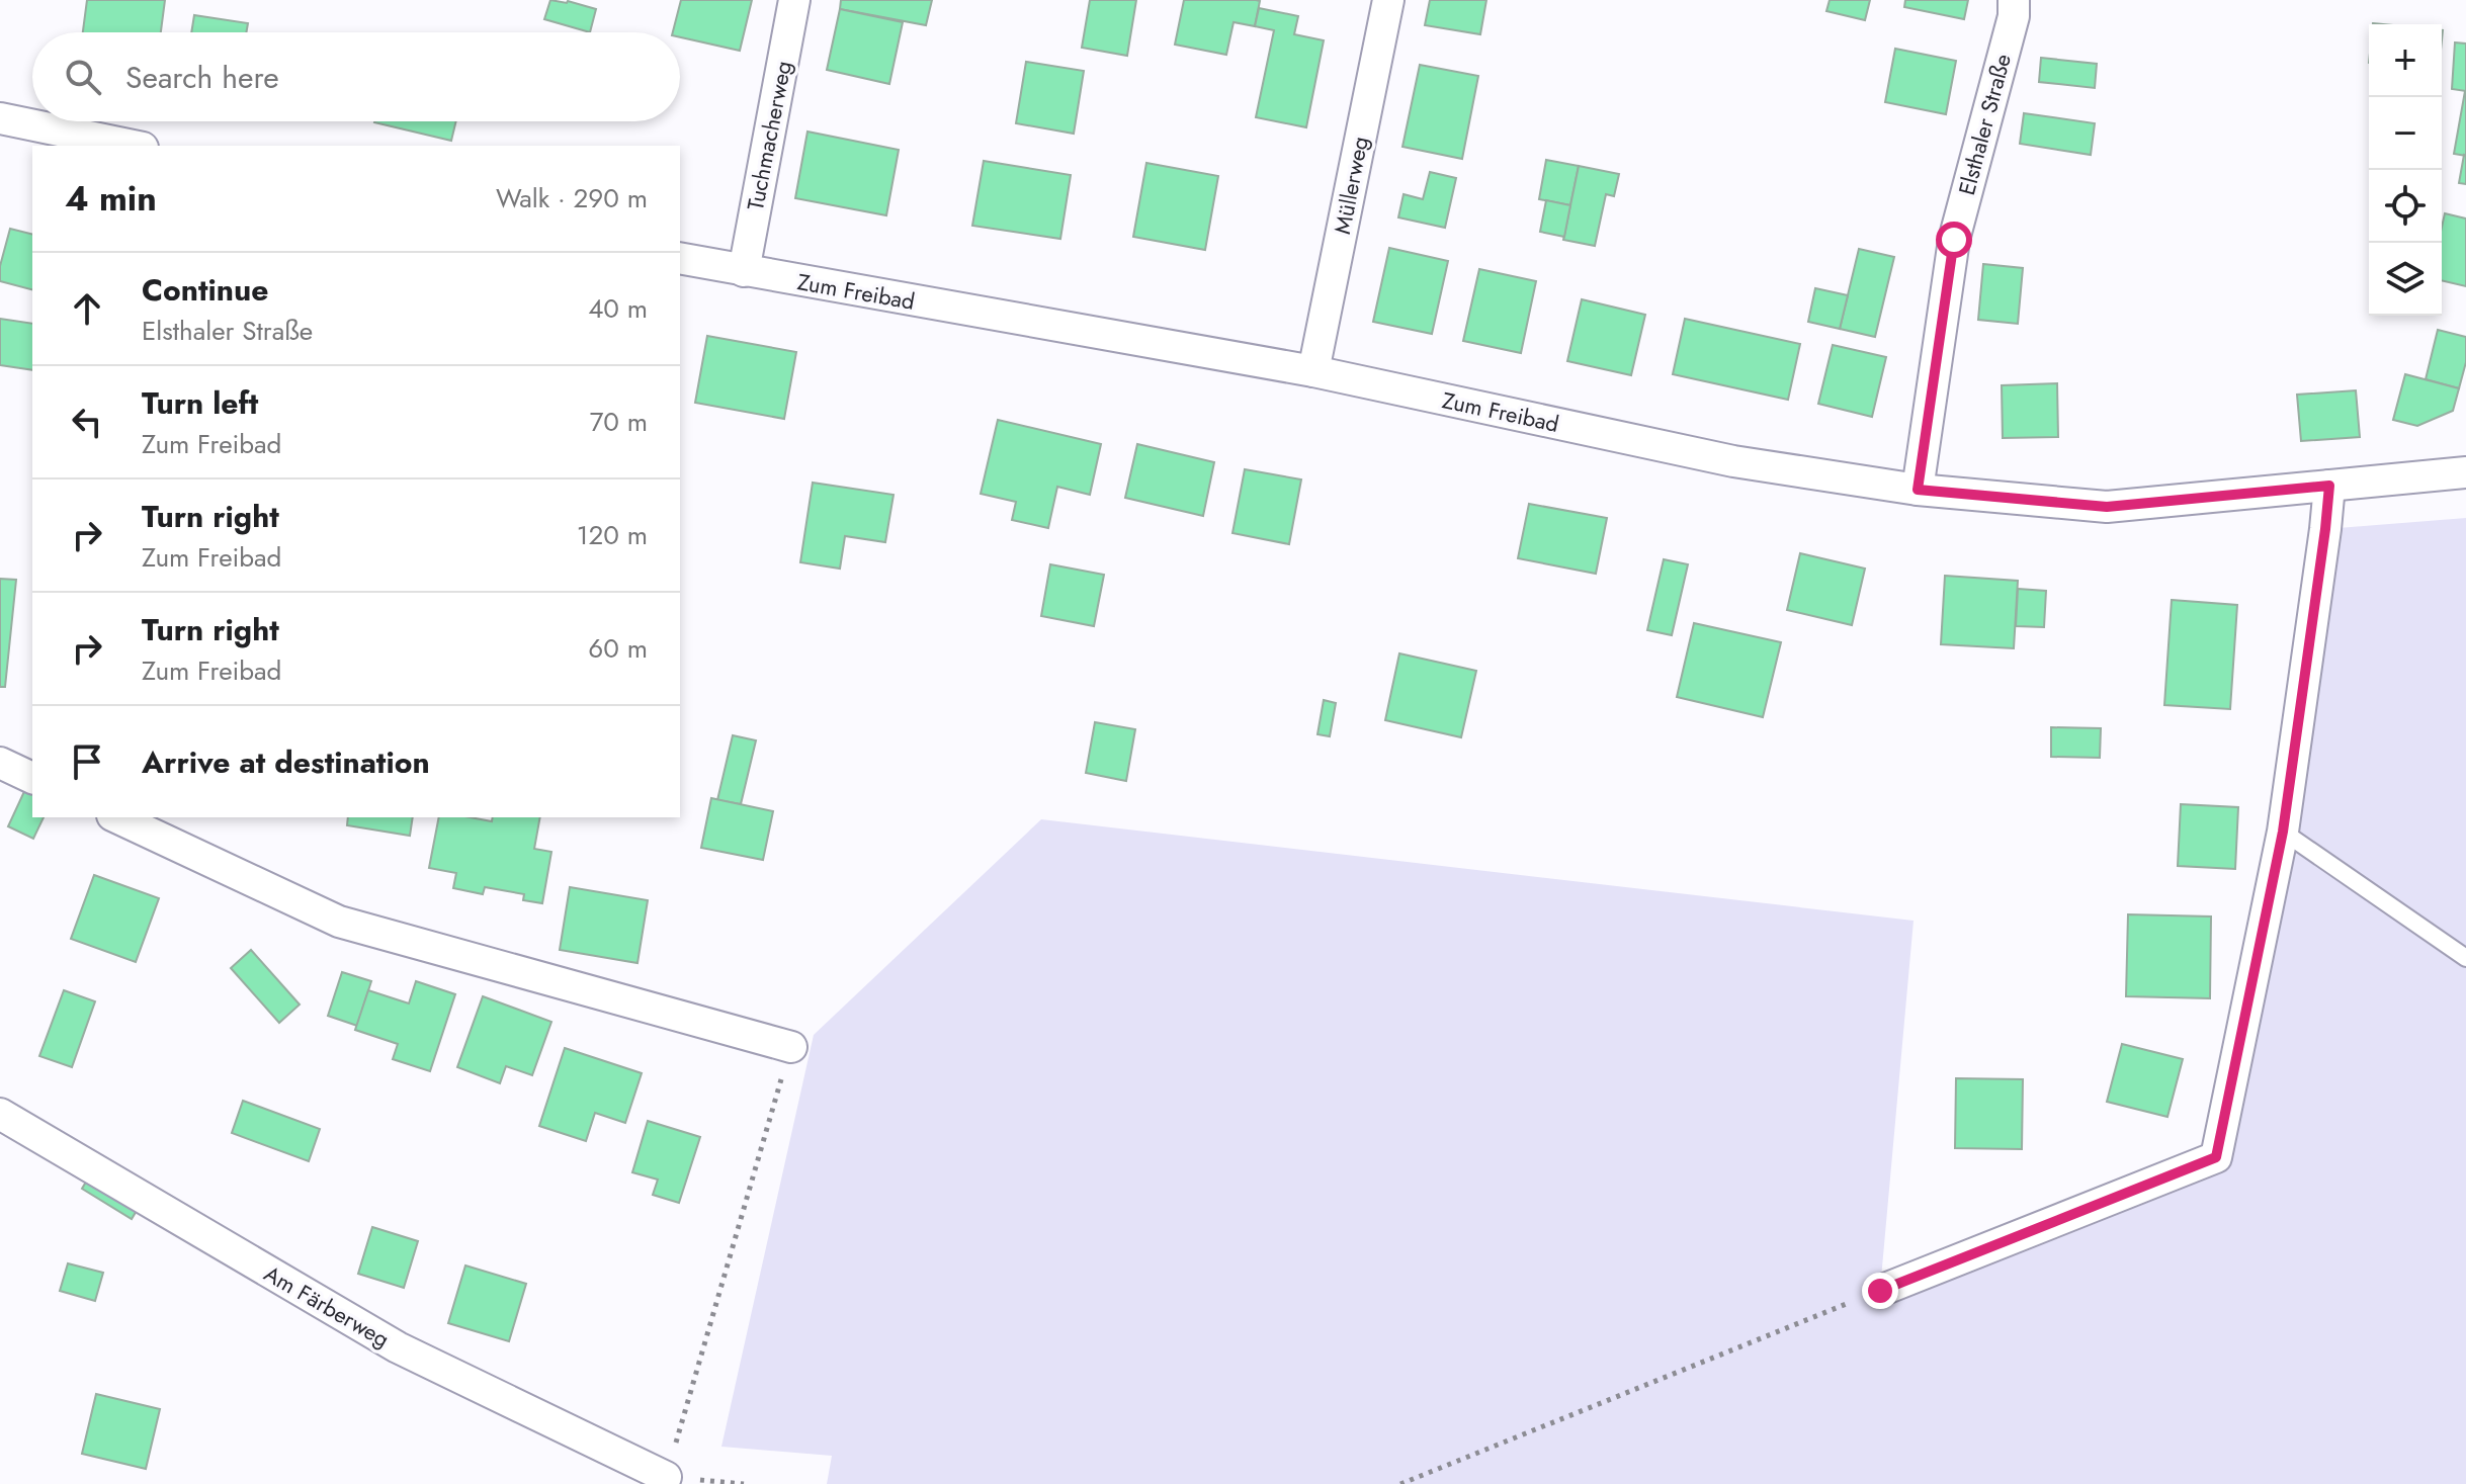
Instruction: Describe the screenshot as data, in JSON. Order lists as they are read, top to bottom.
{
  "streets": {
    "street": [
      "Elsthaler Straße",
      "Tuchmacherweg",
      "Müllerweg",
      "Zum Freibad",
      "Am Färberweg"
    ]
  },
  "crossings": [
    ["Elsthaler Straße", "Zum Freibad"],
    ["Tuchmacherweg", "Zum Freibad"],
    ["Müllerweg", "Zum Freibad"]
  ],
  "page": {
    "map_buttons": ["+", "−"],
    "search": "Search here",
    "heading": ["4 min", "Walk · 290 m"],
    "list": [
      ["Continue", "Elsthaler Straße", "40 m"],
      ["Turn left", "Zum Freibad", "70 m"],
      ["Turn right", "Zum Freibad", "120 m"],
      ["Turn right", "Zum Freibad", "60 m"],
      "Arrive at destination"
    ]
  }
}
